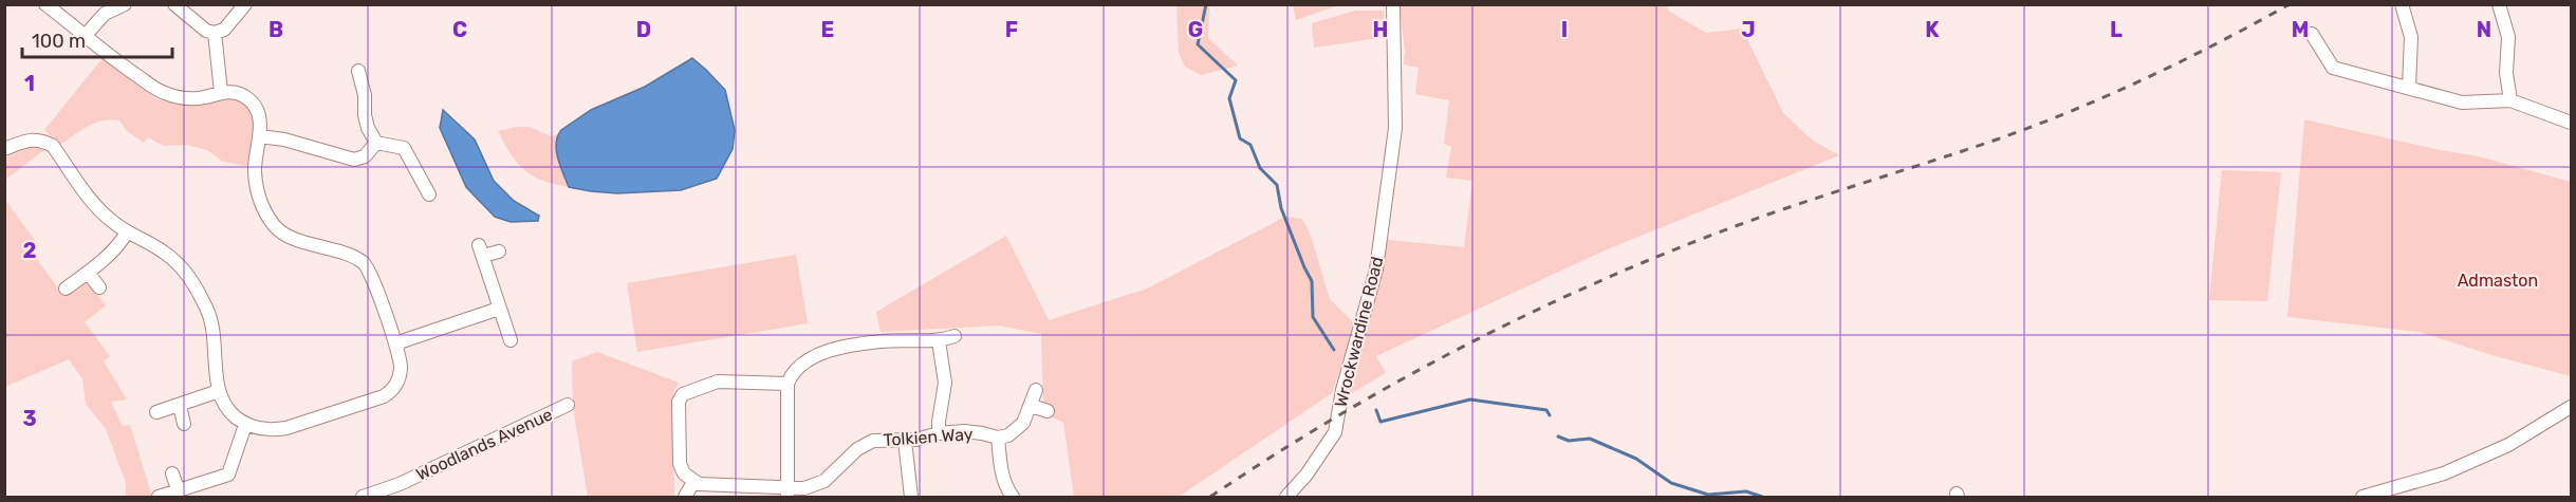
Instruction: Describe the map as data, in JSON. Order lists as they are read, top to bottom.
{
  "streets": {
    "street": ["Wrockwardine Road", "Tolkien Way", "Woodlands Avenue"]
  },
  "parks": ["Admaston"],
  "scale_bar": "100 m",
  "grid": {
    "columns": [
      "B",
      "C",
      "D",
      "E",
      "F",
      "G",
      "H",
      "I",
      "J",
      "K",
      "L",
      "M",
      "N"
    ],
    "rows": ["1", "2", "3"]
  }
}
